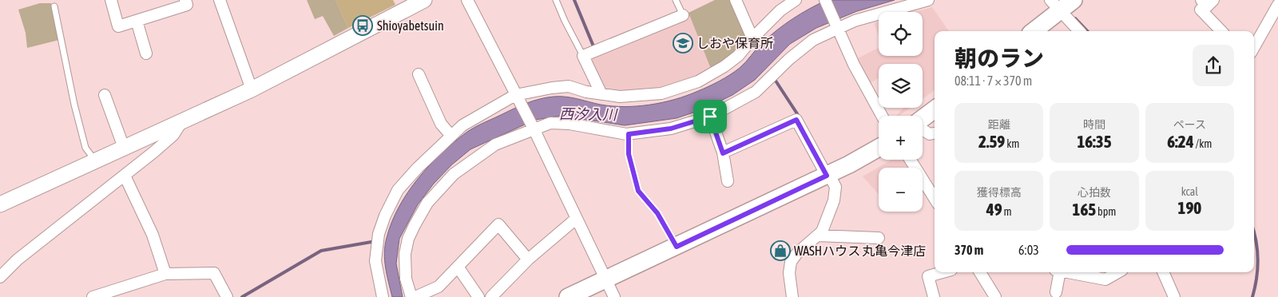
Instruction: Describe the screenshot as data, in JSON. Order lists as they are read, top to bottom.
{
  "water": ["西汐入川"],
  "places": {
    "bus stop": ["Shioyabetsuin"],
    "school or university": ["しおや保育所"],
    "shop": ["WASHハウス 丸亀今津店"]
  },
  "page": {
    "map_buttons": ["+", "−"],
    "heading": ["朝のラン", "08:11 · 7 × 370 m"],
    "stats": [
      ["距離", "2.59 km"],
      ["時間", "16:35"],
      ["ペース", "6:24 /km"],
      ["獲得標高", "49 m"],
      ["心拍数", "165 bpm"],
      ["kcal", "190"]
    ],
    "list": [
      {
        "name": "370 m",
        "note": "6:03"
      }
    ]
  }
}
